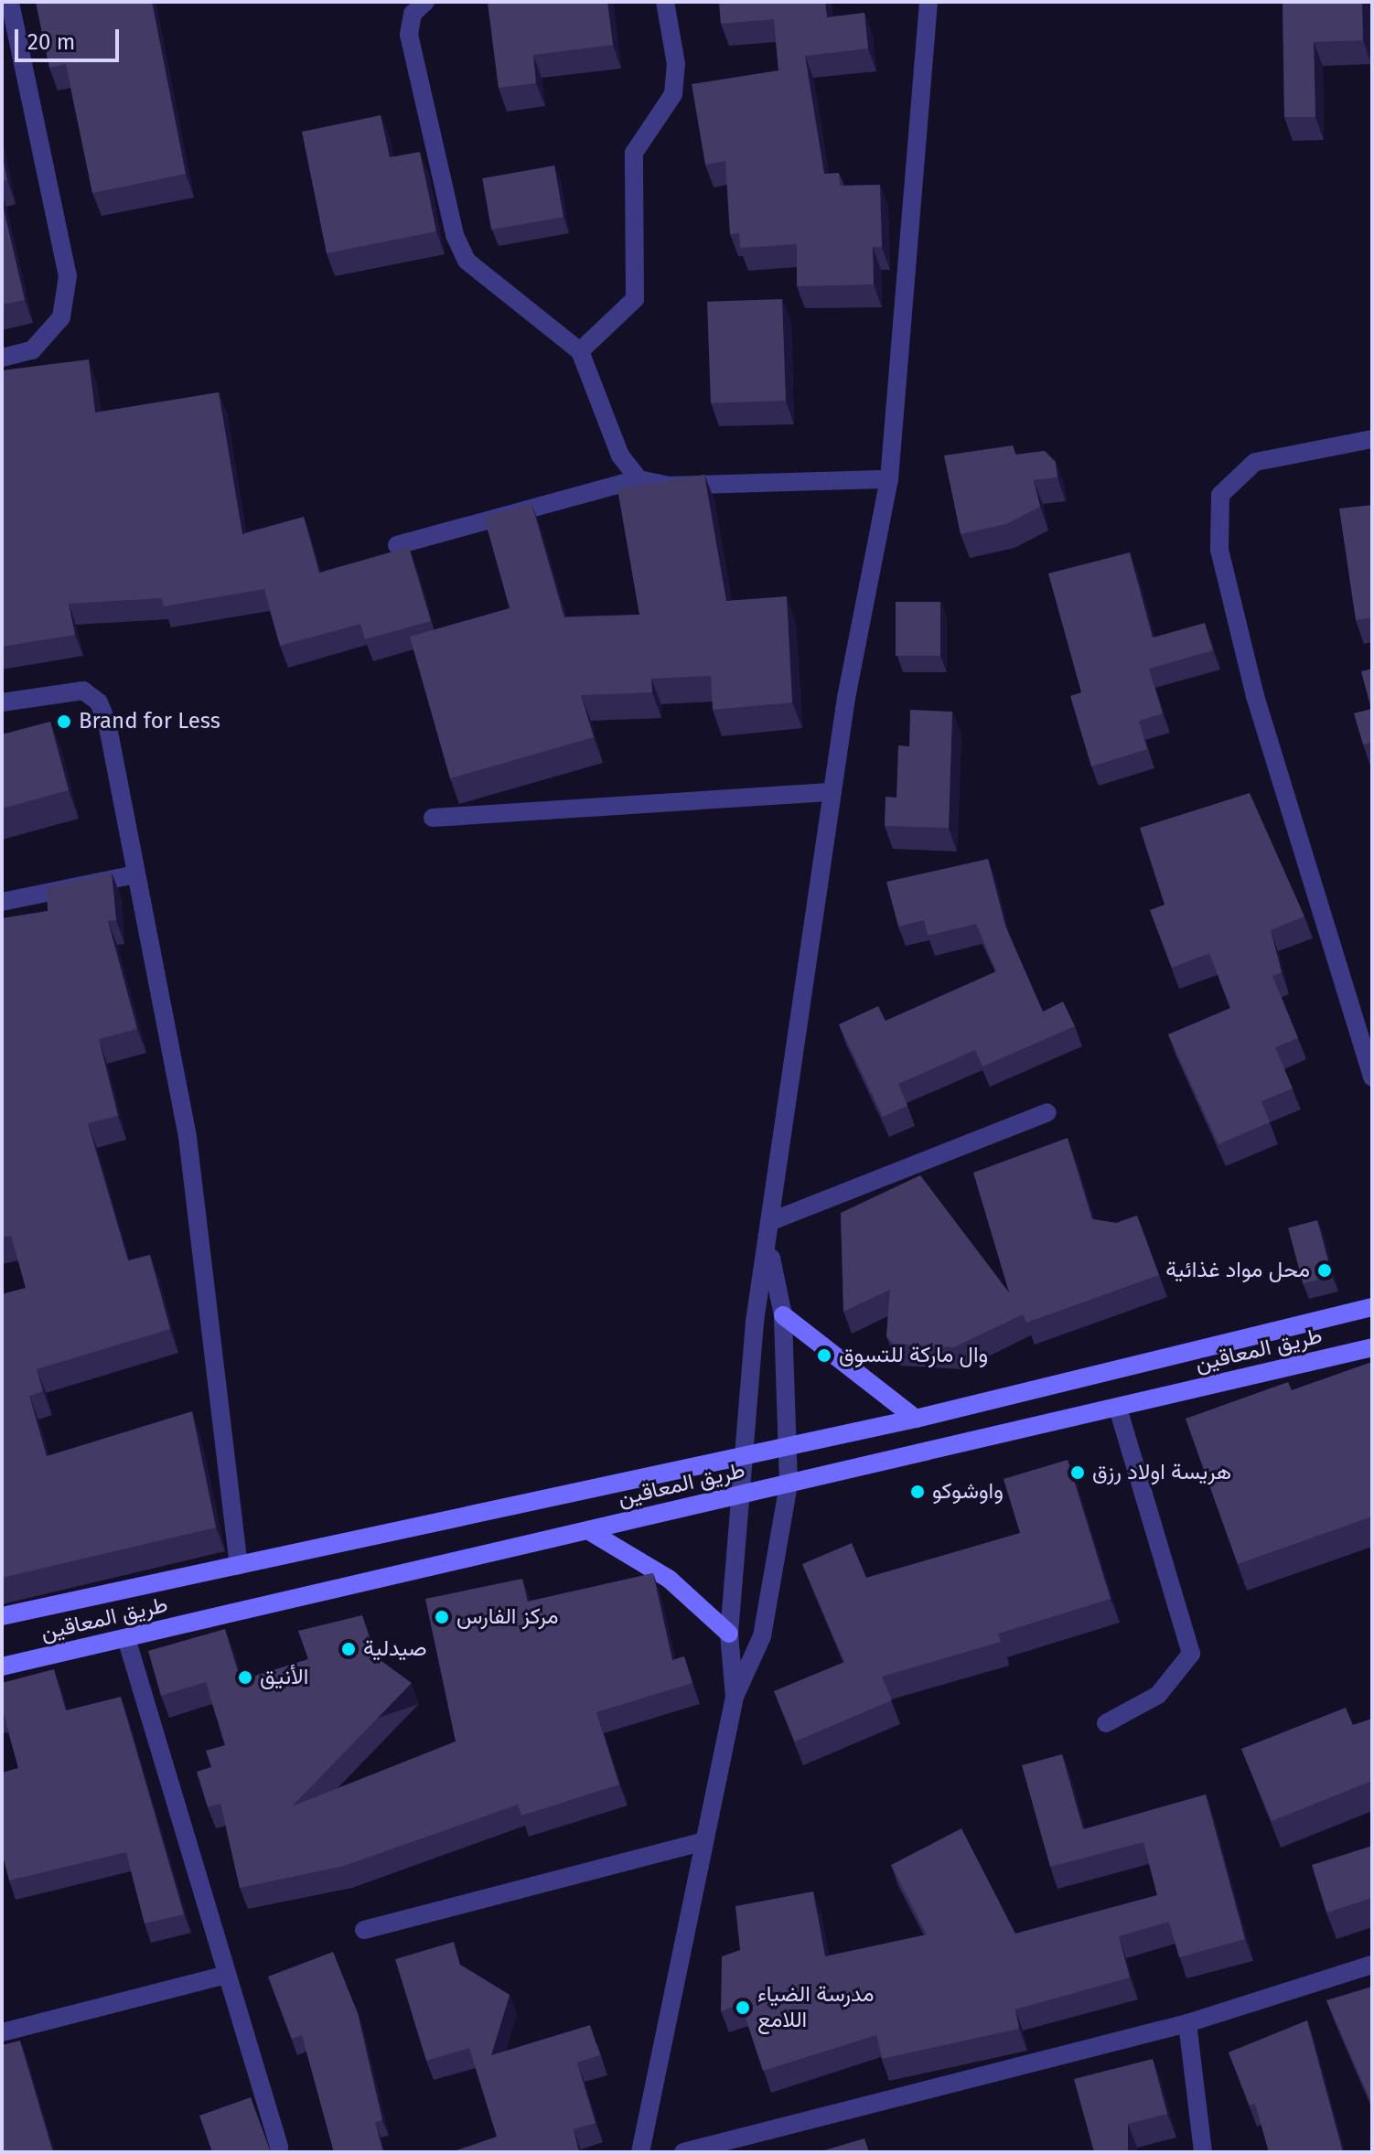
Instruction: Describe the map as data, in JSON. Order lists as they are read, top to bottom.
{
  "streets": {
    "street": ["طريق المعاقين"]
  },
  "places": [
    "Brand for Less",
    "محل مواد غذائية",
    "وال ماركة للتسوق",
    "هريسة اولاد رزق",
    "واوشوكو",
    "مركز الفارس",
    "صيدلية",
    "الأنيق",
    "مدرسة الضياء اللامع"
  ],
  "scale_bar": "20 m"
}
